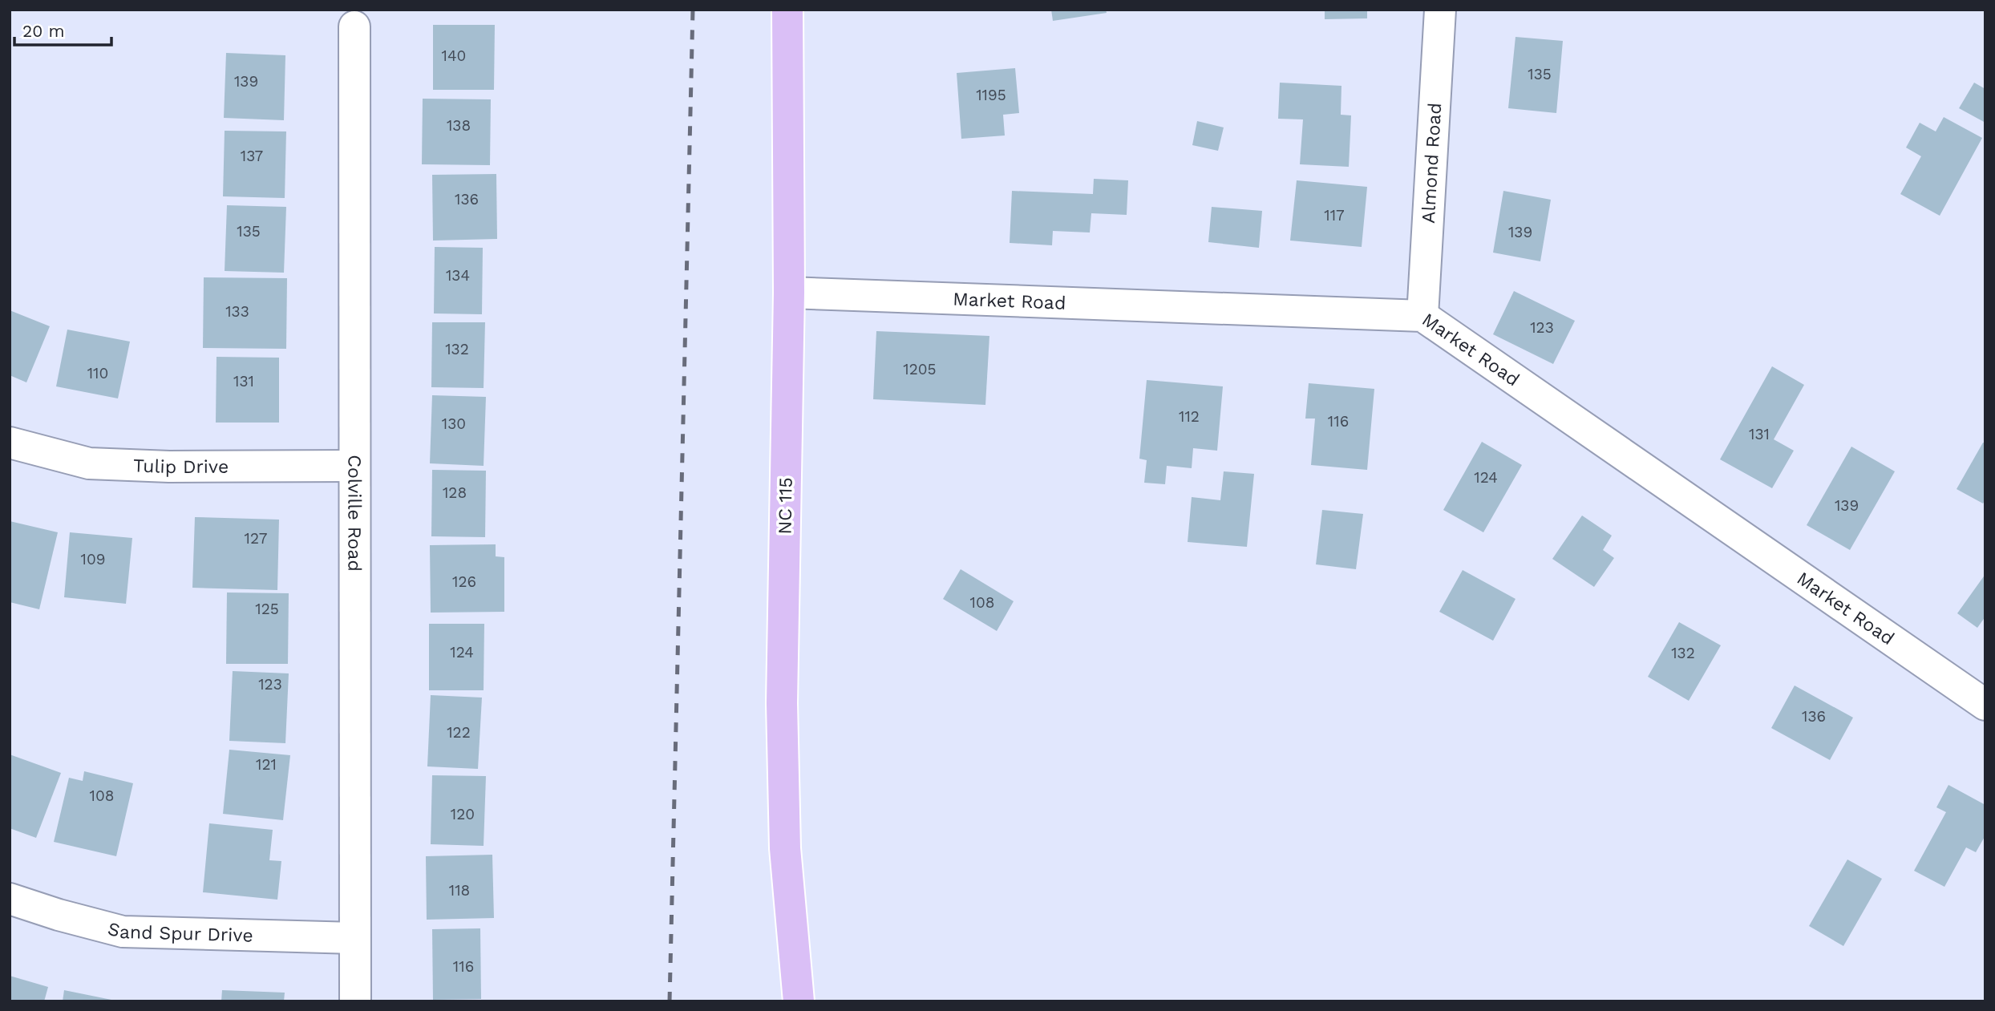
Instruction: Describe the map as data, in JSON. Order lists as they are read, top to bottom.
{
  "streets": {
    "main road": ["NC 115"],
    "street": [
      "Almond Road",
      "Market Road",
      "Tulip Drive",
      "Colville Road",
      "Sand Spur Drive"
    ]
  },
  "crossings": [
    ["Almond Road", "Market Road"],
    ["Market Road", "NC 115"],
    ["Tulip Drive", "Colville Road"],
    ["Colville Road", "Sand Spur Drive"]
  ],
  "house_numbers": [
    "140",
    "135",
    "139",
    "1195",
    "138",
    "137",
    "136",
    "117",
    "135",
    "139",
    "134",
    "133",
    "123",
    "132",
    "1205",
    "110",
    "131",
    "112",
    "116",
    "130",
    "131",
    "124",
    "128",
    "139",
    "127",
    "109",
    "126",
    "108",
    "125",
    "124",
    "132",
    "123",
    "136",
    "122",
    "121",
    "108",
    "120",
    "118",
    "116"
  ],
  "scale_bar": "20 m"
}
